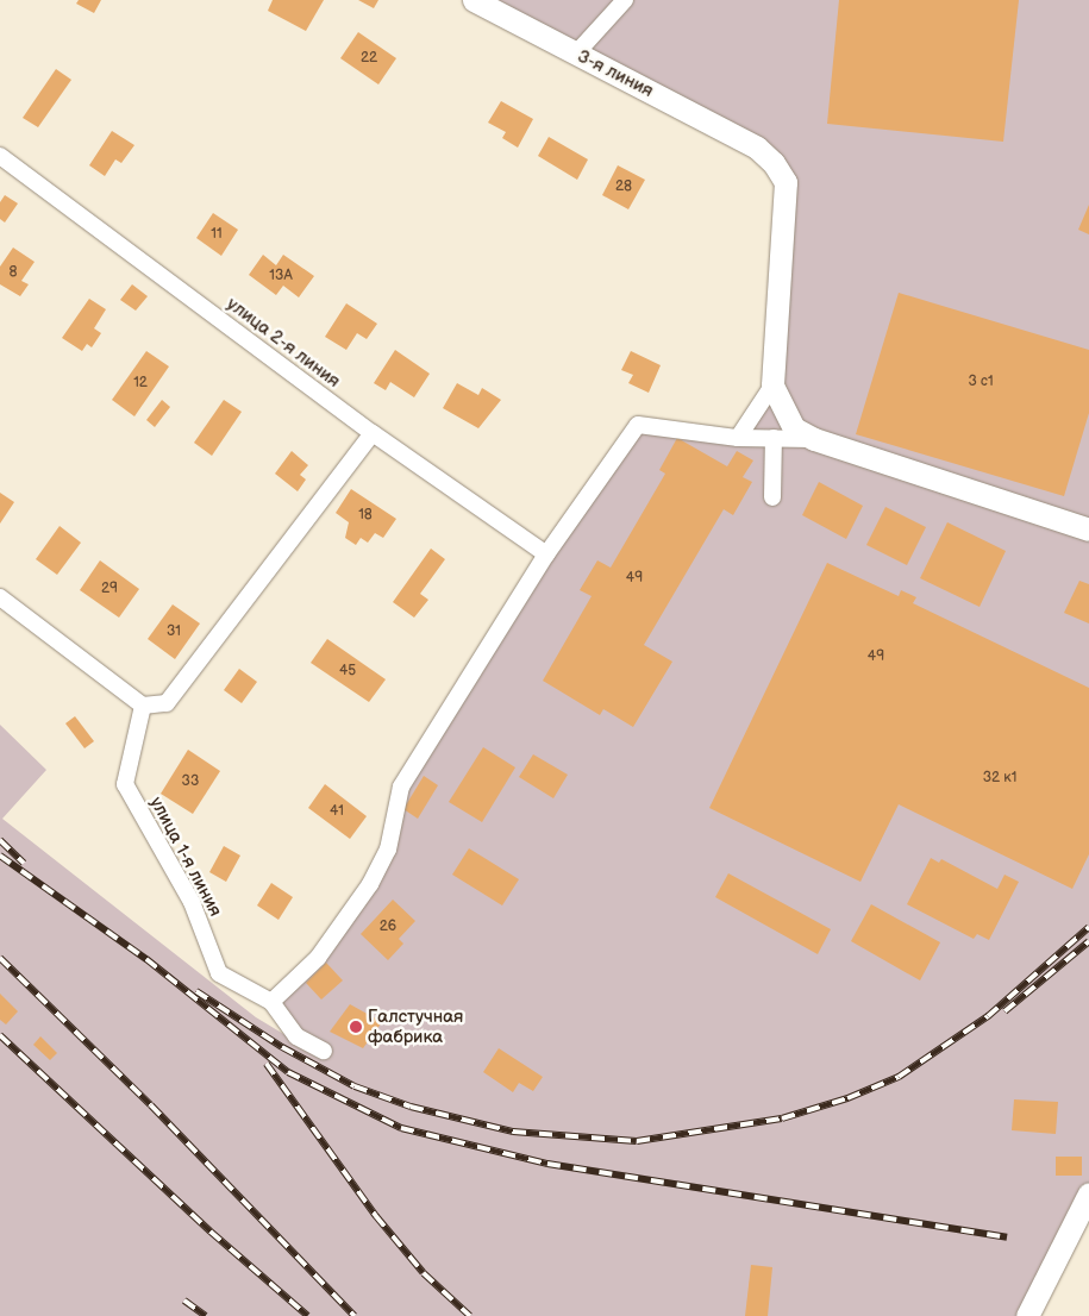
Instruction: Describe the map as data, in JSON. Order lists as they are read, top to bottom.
{
  "streets": {
    "street": ["3-я линия", "улица 2-я линия", "улица 1-я линия"]
  },
  "places": ["Галстучная фабрика"],
  "house_numbers": [
    "22",
    "28",
    "11",
    "8",
    "13А",
    "3 с1",
    "12",
    "18",
    "49",
    "29",
    "31",
    "49",
    "45",
    "32 к1",
    "33",
    "41",
    "26"
  ]
}
